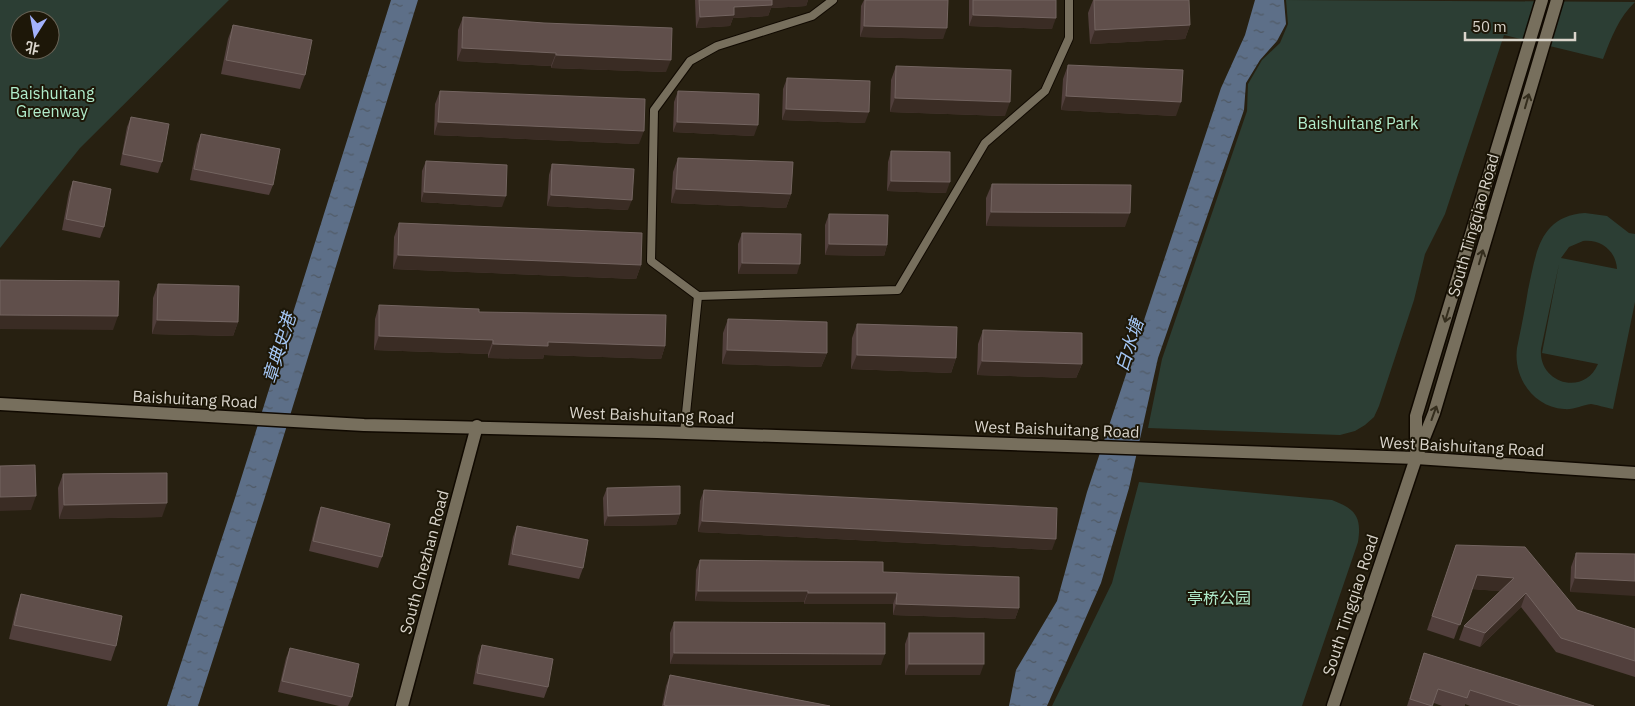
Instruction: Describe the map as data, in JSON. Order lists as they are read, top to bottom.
{
  "streets": {
    "street": [
      "South Tingqiao Road",
      "Baishuitang Road",
      "West Baishuitang Road",
      "South Chezhan Road"
    ]
  },
  "crossings": [
    ["South Tingqiao Road", "West Baishuitang Road"],
    ["Baishuitang Road", "West Baishuitang Road"],
    ["Baishuitang Road", "South Chezhan Road"],
    ["West Baishuitang Road", "South Chezhan Road"]
  ],
  "water": ["白水塘", "章典史港"],
  "parks": ["Baishuitang Greenway", "Baishuitang Park", "亭桥公园"],
  "scale_bar": "50 m",
  "north": "bottom"
}
